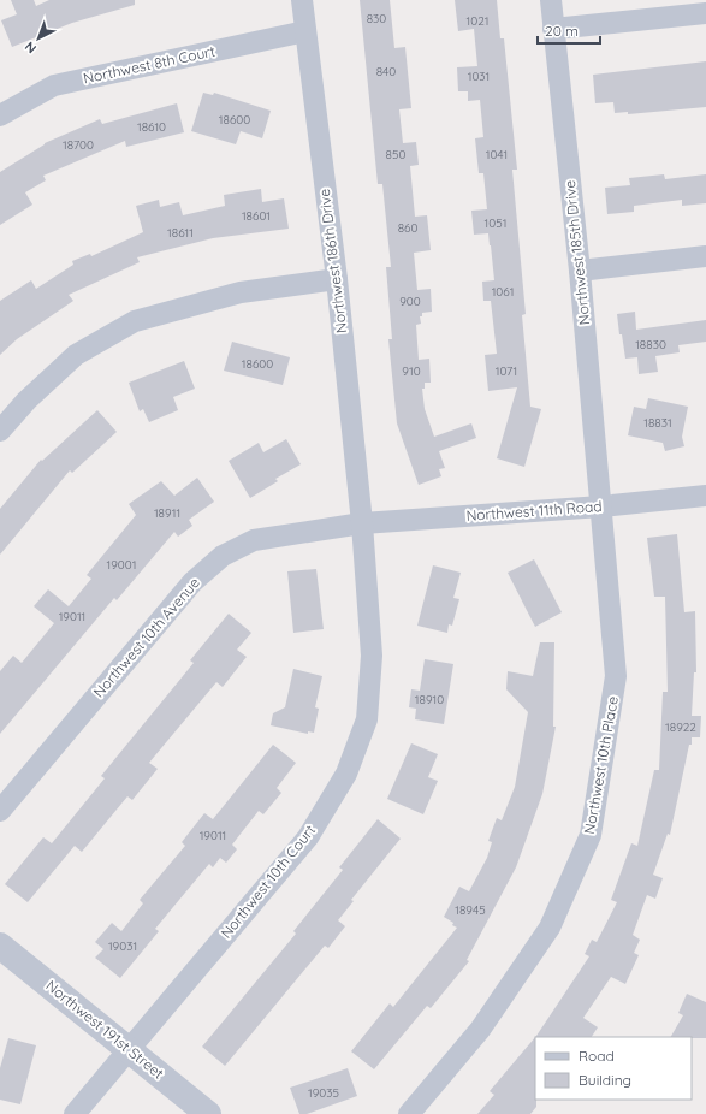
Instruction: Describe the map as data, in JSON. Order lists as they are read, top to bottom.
{
  "streets": {
    "street": [
      "Northwest 8th Court",
      "Northwest 185th Drive",
      "Northwest 186th Drive",
      "Northwest 11th Road",
      "Northwest 10th Avenue",
      "Northwest 10th Place",
      "Northwest 10th Court",
      "Northwest 191st Street"
    ]
  },
  "crossings": [
    ["Northwest 8th Court", "Northwest 186th Drive"],
    ["Northwest 185th Drive", "Northwest 11th Road"],
    ["Northwest 185th Drive", "Northwest 10th Place"],
    ["Northwest 186th Drive", "Northwest 11th Road"],
    ["Northwest 186th Drive", "Northwest 10th Avenue"],
    ["Northwest 186th Drive", "Northwest 10th Court"],
    ["Northwest 11th Road", "Northwest 10th Avenue"],
    ["Northwest 11th Road", "Northwest 10th Place"],
    ["Northwest 11th Road", "Northwest 10th Court"],
    ["Northwest 10th Avenue", "Northwest 10th Court"],
    ["Northwest 10th Court", "Northwest 191st Street"]
  ],
  "house_numbers": [
    "830",
    "1021",
    "840",
    "1031",
    "18600",
    "18610",
    "18700",
    "850",
    "1041",
    "18601",
    "1051",
    "860",
    "18611",
    "1061",
    "900",
    "18830",
    "18600",
    "910",
    "1071",
    "18831",
    "18911",
    "19001",
    "19011",
    "18910",
    "18922",
    "19011",
    "18945",
    "19031",
    "19035"
  ],
  "legend": ["Road", "Building"],
  "scale_bar": "20 m",
  "north": "bottom left"
}
